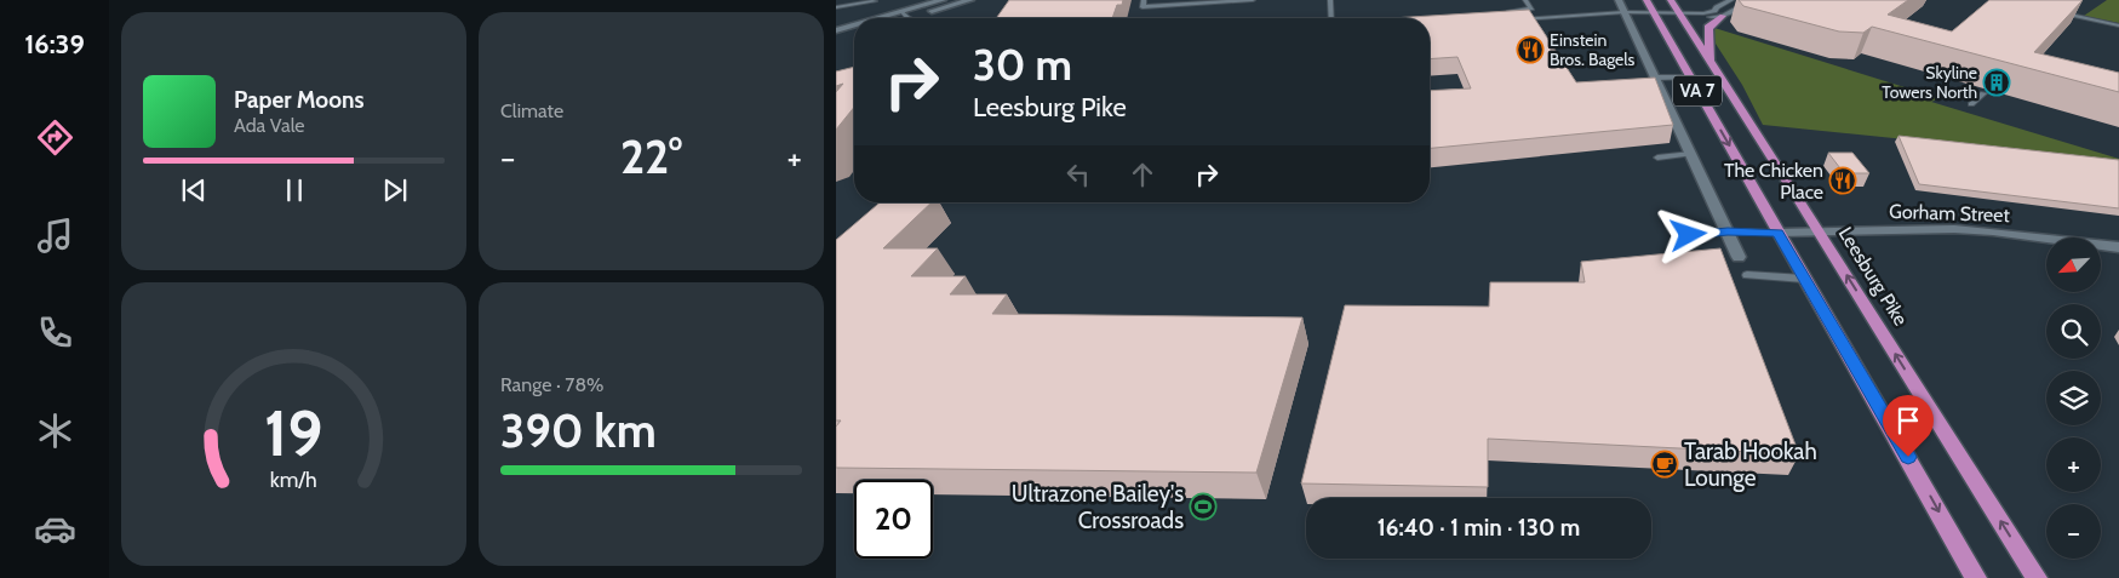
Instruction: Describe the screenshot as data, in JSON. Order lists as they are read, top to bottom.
{
  "streets": {
    "main road": ["VA 7", "Leesburg Pike"],
    "street": ["Gorham Street"]
  },
  "crossings": [
    ["VA 7", "Gorham Street"],
    ["Gorham Street", "Leesburg Pike"]
  ],
  "places": {
    "restaurant": ["Einstein Bros. Bagels", "The Chicken Place"],
    "building": ["Skyline Towers North"],
    "cafe": ["Tarab Hookah Lounge"],
    "sports": ["Ultrazone Bailey's Crossroads"]
  },
  "north": "bottom left",
  "page": {
    "tabs": "16:39",
    "tile": [
      "Climate",
      ["Range · 78%", "390 km"]
    ],
    "turn": ["30 m", "Leesburg Pike"],
    "song": ["Paper Moons", "Ada Vale"],
    "heat": ["−", "22°", "+"],
    "map_buttons": ["+", "−"],
    "limit": "20",
    "trip": "16:40 · 1 min · 130 m",
    "gauge": ["19", "km/h"]
  }
}
